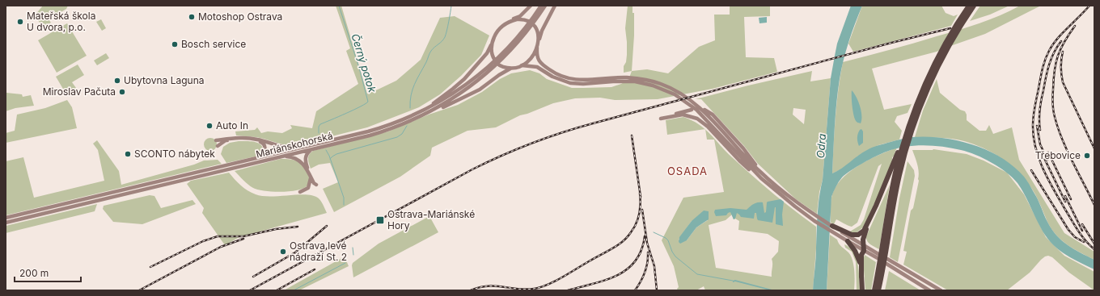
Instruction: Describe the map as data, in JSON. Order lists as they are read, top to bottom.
{
  "streets": {
    "main road": ["Mariánskohorská"]
  },
  "districts": ["OSADA"],
  "water": ["Černý potok", "Odra"],
  "places": {
    "other": [
      "Motoshop Ostrava",
      "Mateřská škola U dvora, p.o.",
      "Bosch service",
      "Ubytovna Laguna",
      "Miroslav Pačuta",
      "Auto In",
      "SCONTO nábytek",
      "Třebovice",
      "Ostrava levé nádraží St. 2"
    ],
    "transit": ["Ostrava-Mariánské Hory"]
  },
  "scale_bar": "200 m"
}
